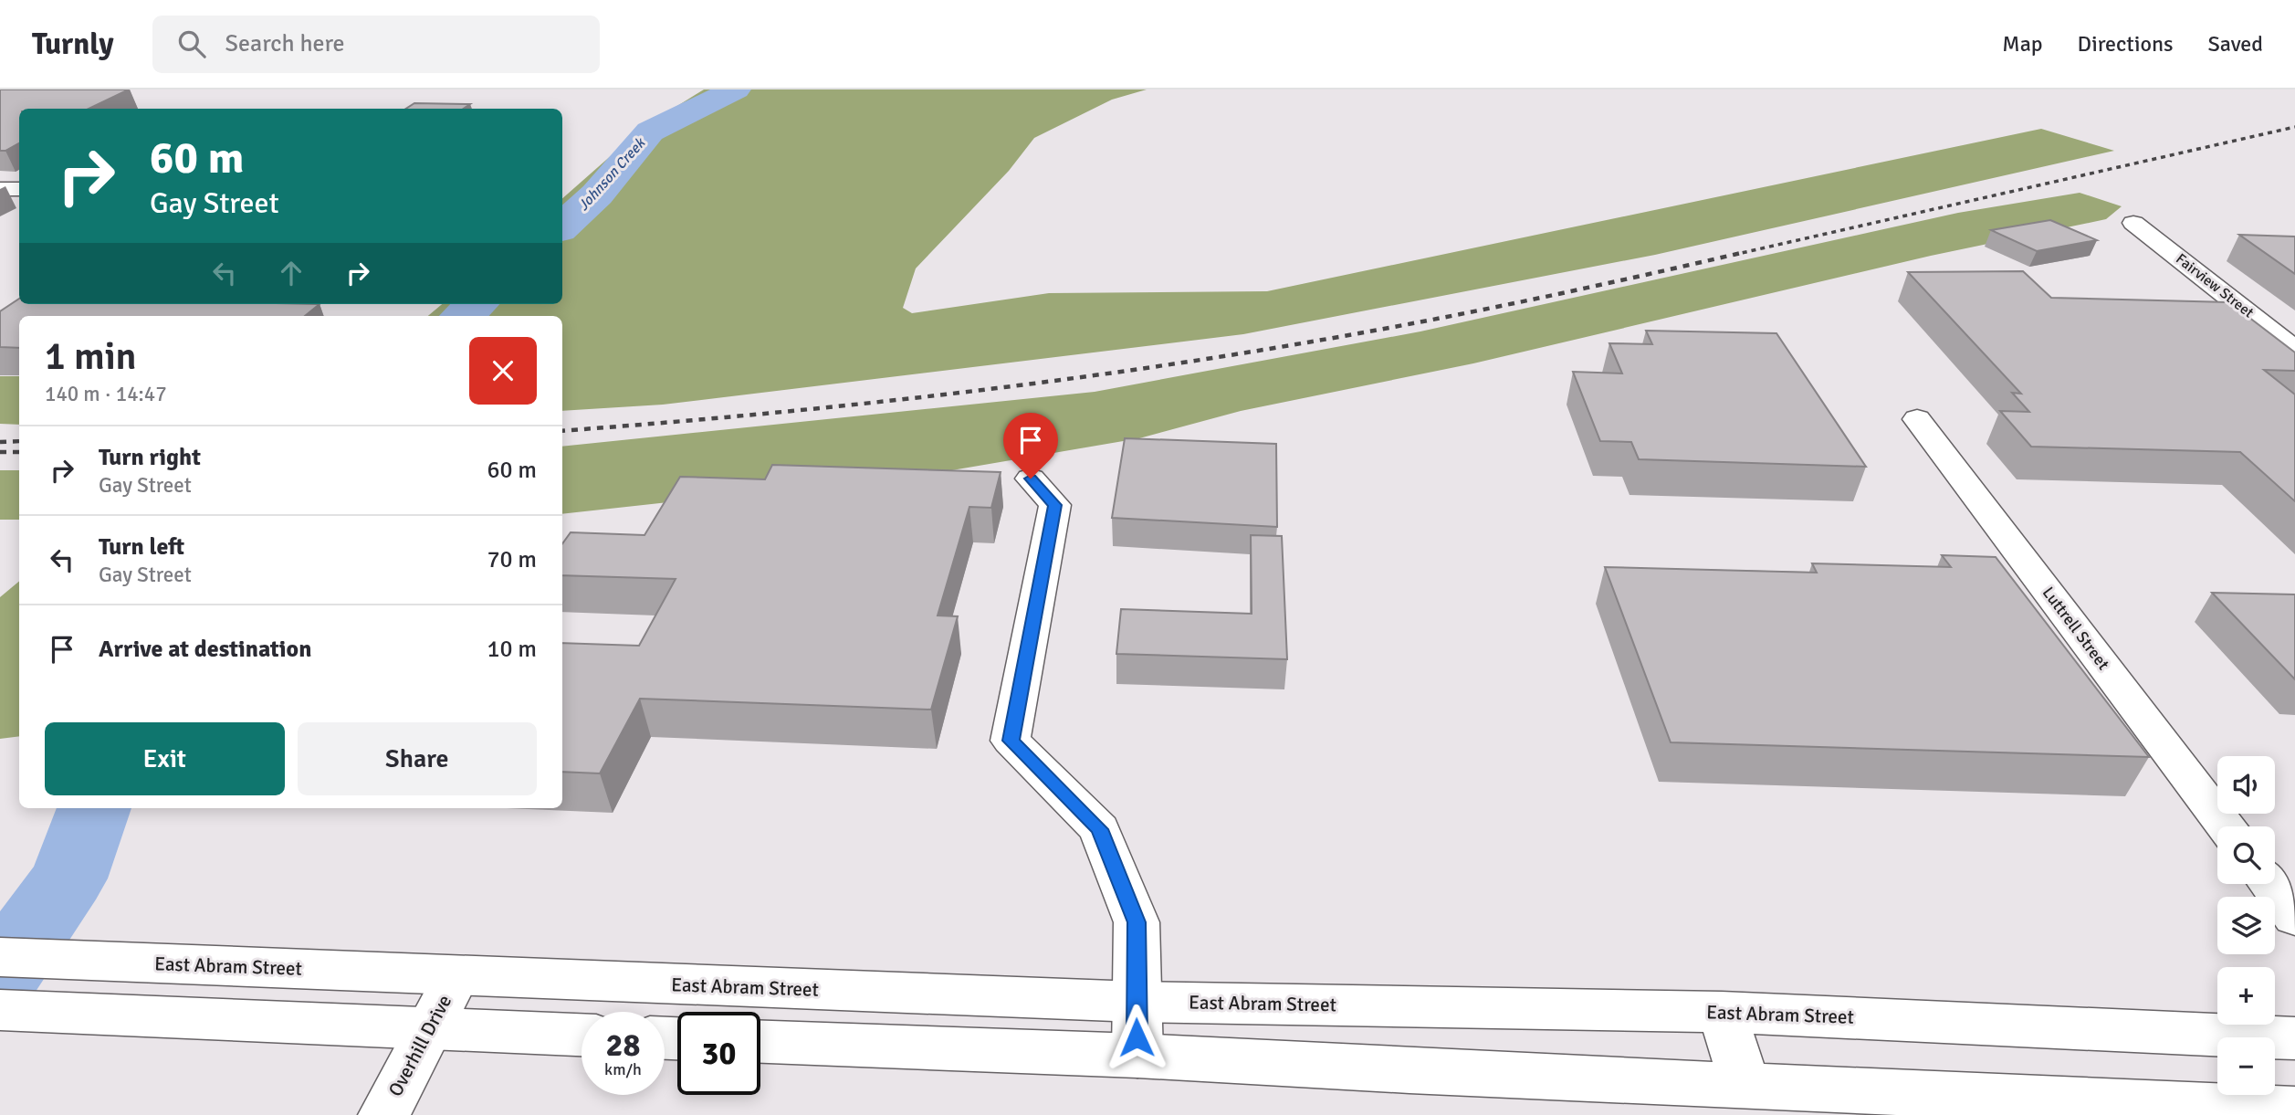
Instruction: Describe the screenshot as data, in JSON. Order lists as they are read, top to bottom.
{
  "streets": {
    "main road": [
      "Fairview Street",
      "Luttrell Street",
      "East Abram Street",
      "Overhill Drive"
    ]
  },
  "crossings": [
    ["East Abram Street", "Overhill Drive"]
  ],
  "water": ["Johnson Creek"],
  "page": {
    "header": "Turnly",
    "search": "Search here",
    "nav": ["Map", "Directions", "Saved"],
    "turn": ["60 m", "Gay Street"],
    "heading": ["1 min", "140 m · 14:47"],
    "list": [
      {
        "name": "Turn right",
        "note": "Gay Street",
        "value": "60 m"
      },
      {
        "name": "Turn left",
        "note": "Gay Street",
        "value": "70 m"
      },
      {
        "name": "Arrive at destination",
        "value": "10 m"
      }
    ],
    "buttons": ["Exit", "Share"],
    "map_buttons": ["+", "−"],
    "speed": "28 km/h",
    "limit": "30"
  }
}
